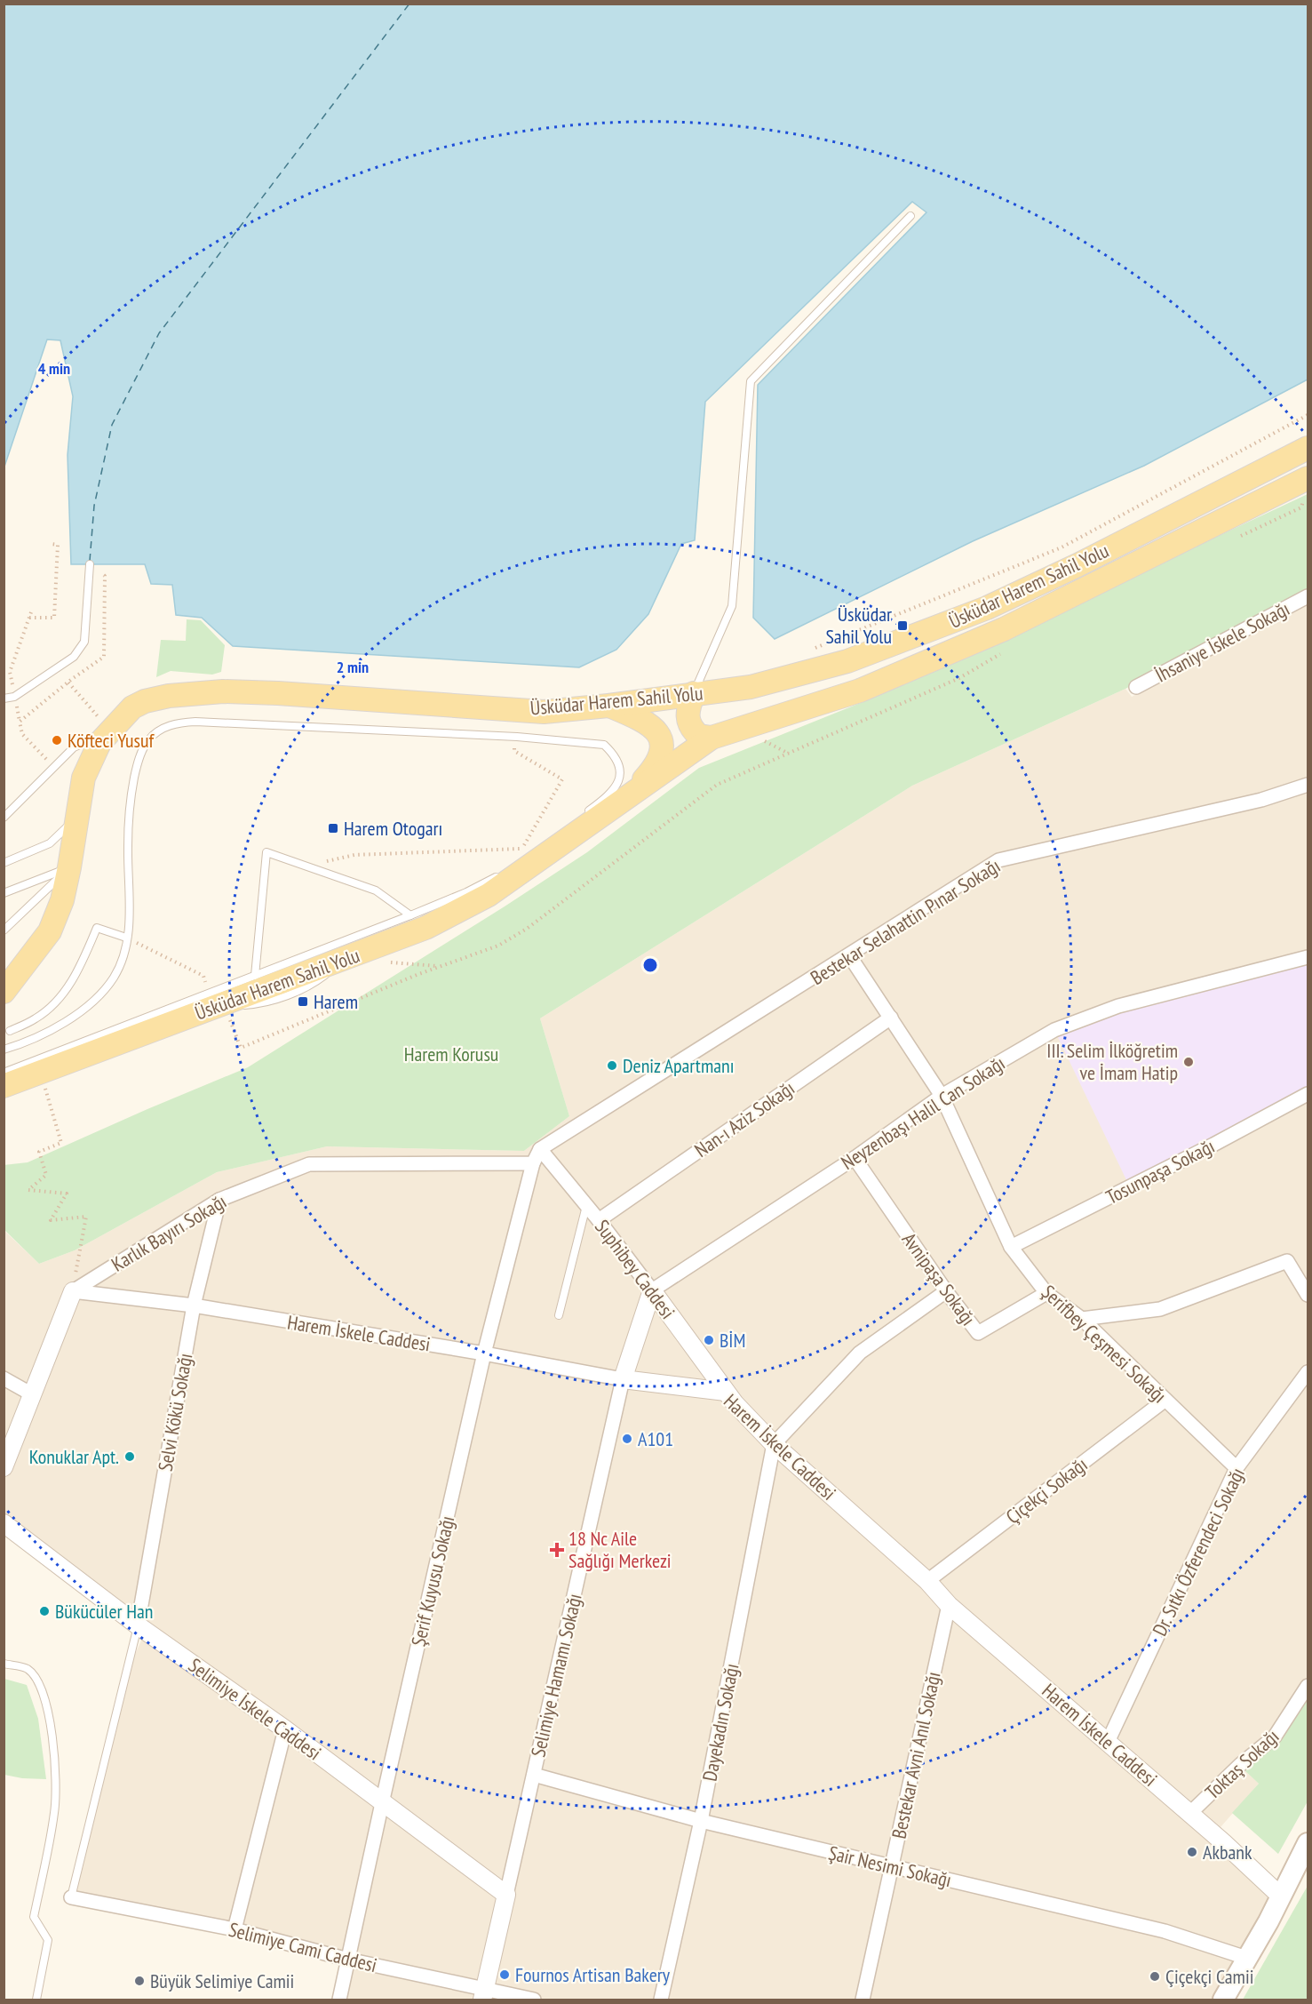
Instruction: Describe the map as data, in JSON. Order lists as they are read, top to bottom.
{
  "streets": {
    "main road": ["Üsküdar Harem Sahil Yolu"],
    "street": [
      "İhsaniye İskele Sokağı",
      "Bestekar Selahattin Pınar Sokağı",
      "Neyzenbaşı Halil Can Sokağı",
      "Nan-ı Aziz Sokağı",
      "Tosunpaşa Sokağı",
      "Karlık Bayırı Sokağı",
      "Suphibey Caddesi",
      "Avnipaşa Sokağı",
      "Harem İskele Caddesi",
      "Şerifbey Çeşmesi Sokağı",
      "Selvi Kökü Sokağı",
      "Çiçekçi Sokağı",
      "Dr. Sıtkı Özferendeci Sokağı",
      "Şerif Kuyusu Sokağı",
      "Selimiye Hamamı Sokağı",
      "Selimiye İskele Caddesi",
      "Dayekadın Sokağı",
      "Bestekar Avni Anıl Sokağı",
      "Toktaş Sokağı",
      "Şair Nesimi Sokağı",
      "Selimiye Cami Caddesi"
    ]
  },
  "crossings": [
    ["Bestekar Selahattin Pınar Sokağı", "Suphibey Caddesi"],
    ["Bestekar Selahattin Pınar Sokağı", "Şerifbey Çeşmesi Sokağı"],
    ["Neyzenbaşı Halil Can Sokağı", "Suphibey Caddesi"],
    ["Neyzenbaşı Halil Can Sokağı", "Avnipaşa Sokağı"],
    ["Neyzenbaşı Halil Can Sokağı", "Şerifbey Çeşmesi Sokağı"],
    ["Neyzenbaşı Halil Can Sokağı", "Selimiye Hamamı Sokağı"],
    ["Nan-ı Aziz Sokağı", "Suphibey Caddesi"],
    ["Nan-ı Aziz Sokağı", "Şerifbey Çeşmesi Sokağı"],
    ["Tosunpaşa Sokağı", "Şerifbey Çeşmesi Sokağı"],
    ["Karlık Bayırı Sokağı", "Harem İskele Caddesi"],
    ["Karlık Bayırı Sokağı", "Selvi Kökü Sokağı"],
    ["Karlık Bayırı Sokağı", "Şerif Kuyusu Sokağı"],
    ["Suphibey Caddesi", "Harem İskele Caddesi"],
    ["Suphibey Caddesi", "Selimiye Hamamı Sokağı"],
    ["Avnipaşa Sokağı", "Şerifbey Çeşmesi Sokağı"],
    ["Harem İskele Caddesi", "Selvi Kökü Sokağı"],
    ["Harem İskele Caddesi", "Çiçekçi Sokağı"],
    ["Harem İskele Caddesi", "Dr. Sıtkı Özferendeci Sokağı"],
    ["Harem İskele Caddesi", "Şerif Kuyusu Sokağı"],
    ["Harem İskele Caddesi", "Selimiye Hamamı Sokağı"],
    ["Harem İskele Caddesi", "Dayekadın Sokağı"],
    ["Harem İskele Caddesi", "Bestekar Avni Anıl Sokağı"],
    ["Harem İskele Caddesi", "Toktaş Sokağı"],
    ["Şerifbey Çeşmesi Sokağı", "Çiçekçi Sokağı"],
    ["Şerifbey Çeşmesi Sokağı", "Dr. Sıtkı Özferendeci Sokağı"],
    ["Selvi Kökü Sokağı", "Selimiye İskele Caddesi"],
    ["Şerif Kuyusu Sokağı", "Selimiye İskele Caddesi"],
    ["Şerif Kuyusu Sokağı", "Selimiye Cami Caddesi"],
    ["Selimiye Hamamı Sokağı", "Selimiye İskele Caddesi"],
    ["Selimiye Hamamı Sokağı", "Şair Nesimi Sokağı"],
    ["Selimiye Hamamı Sokağı", "Selimiye Cami Caddesi"],
    ["Dayekadın Sokağı", "Şair Nesimi Sokağı"],
    ["Bestekar Avni Anıl Sokağı", "Şair Nesimi Sokağı"]
  ],
  "parks": ["Harem Korusu"],
  "places": {
    "transit": ["Üsküdar Sahil Yolu", "Harem Otogarı", "Harem"],
    "other": [
      "Köfteci Yusuf",
      "III. Selim İlköğretim ve İmam Hatip",
      "Deniz Apartmanı",
      "BİM",
      "A101",
      "Konuklar Apt.",
      "Bükücüler Han",
      "Akbank",
      "Fournos Artisan Bakery",
      "Çiçekçi Camii",
      "Büyük Selimiye Camii"
    ],
    "health": ["18 Nc Aile Sağlığı Merkezi"]
  },
  "rings": ["4 min", "2 min"]
}
